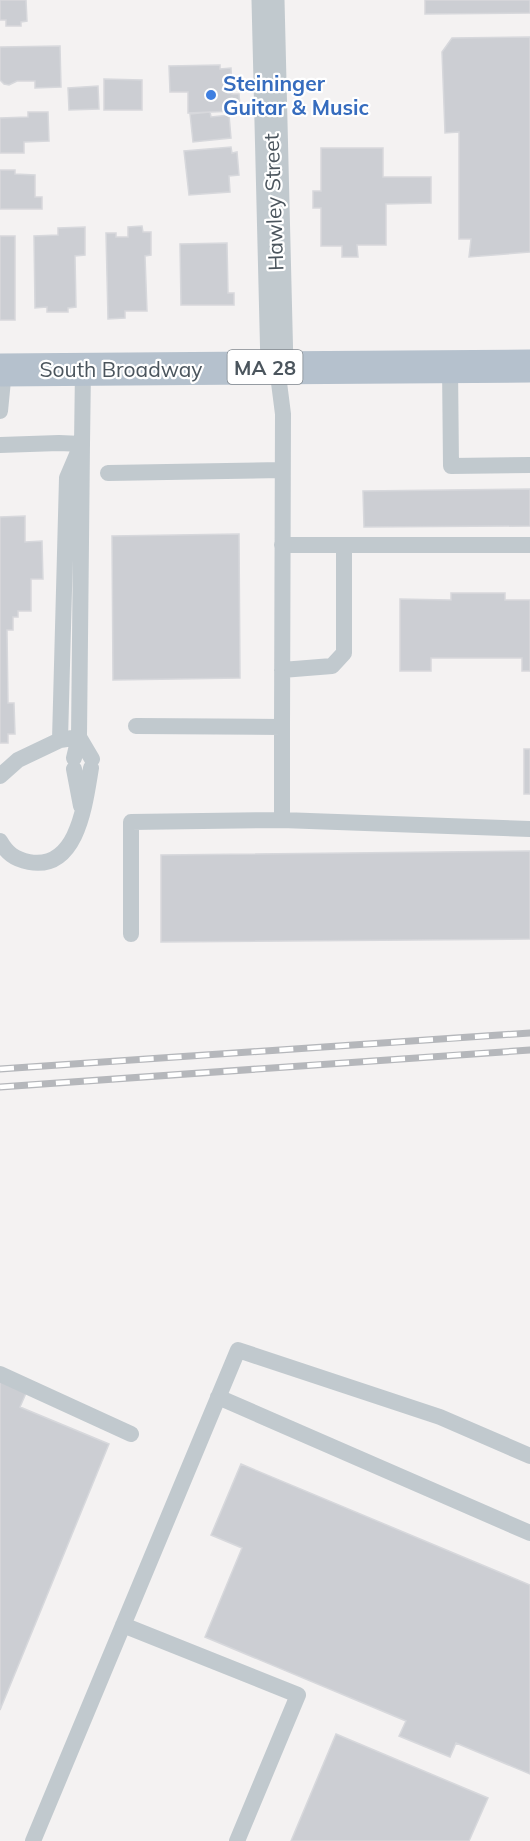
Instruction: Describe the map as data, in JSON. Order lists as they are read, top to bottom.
{
  "streets": {
    "main road": ["MA 28", "South Broadway"],
    "street": ["Hawley Street"]
  },
  "crossings": [
    ["Hawley Street", "South Broadway"]
  ],
  "places": ["Steininger Guitar & Music"]
}
